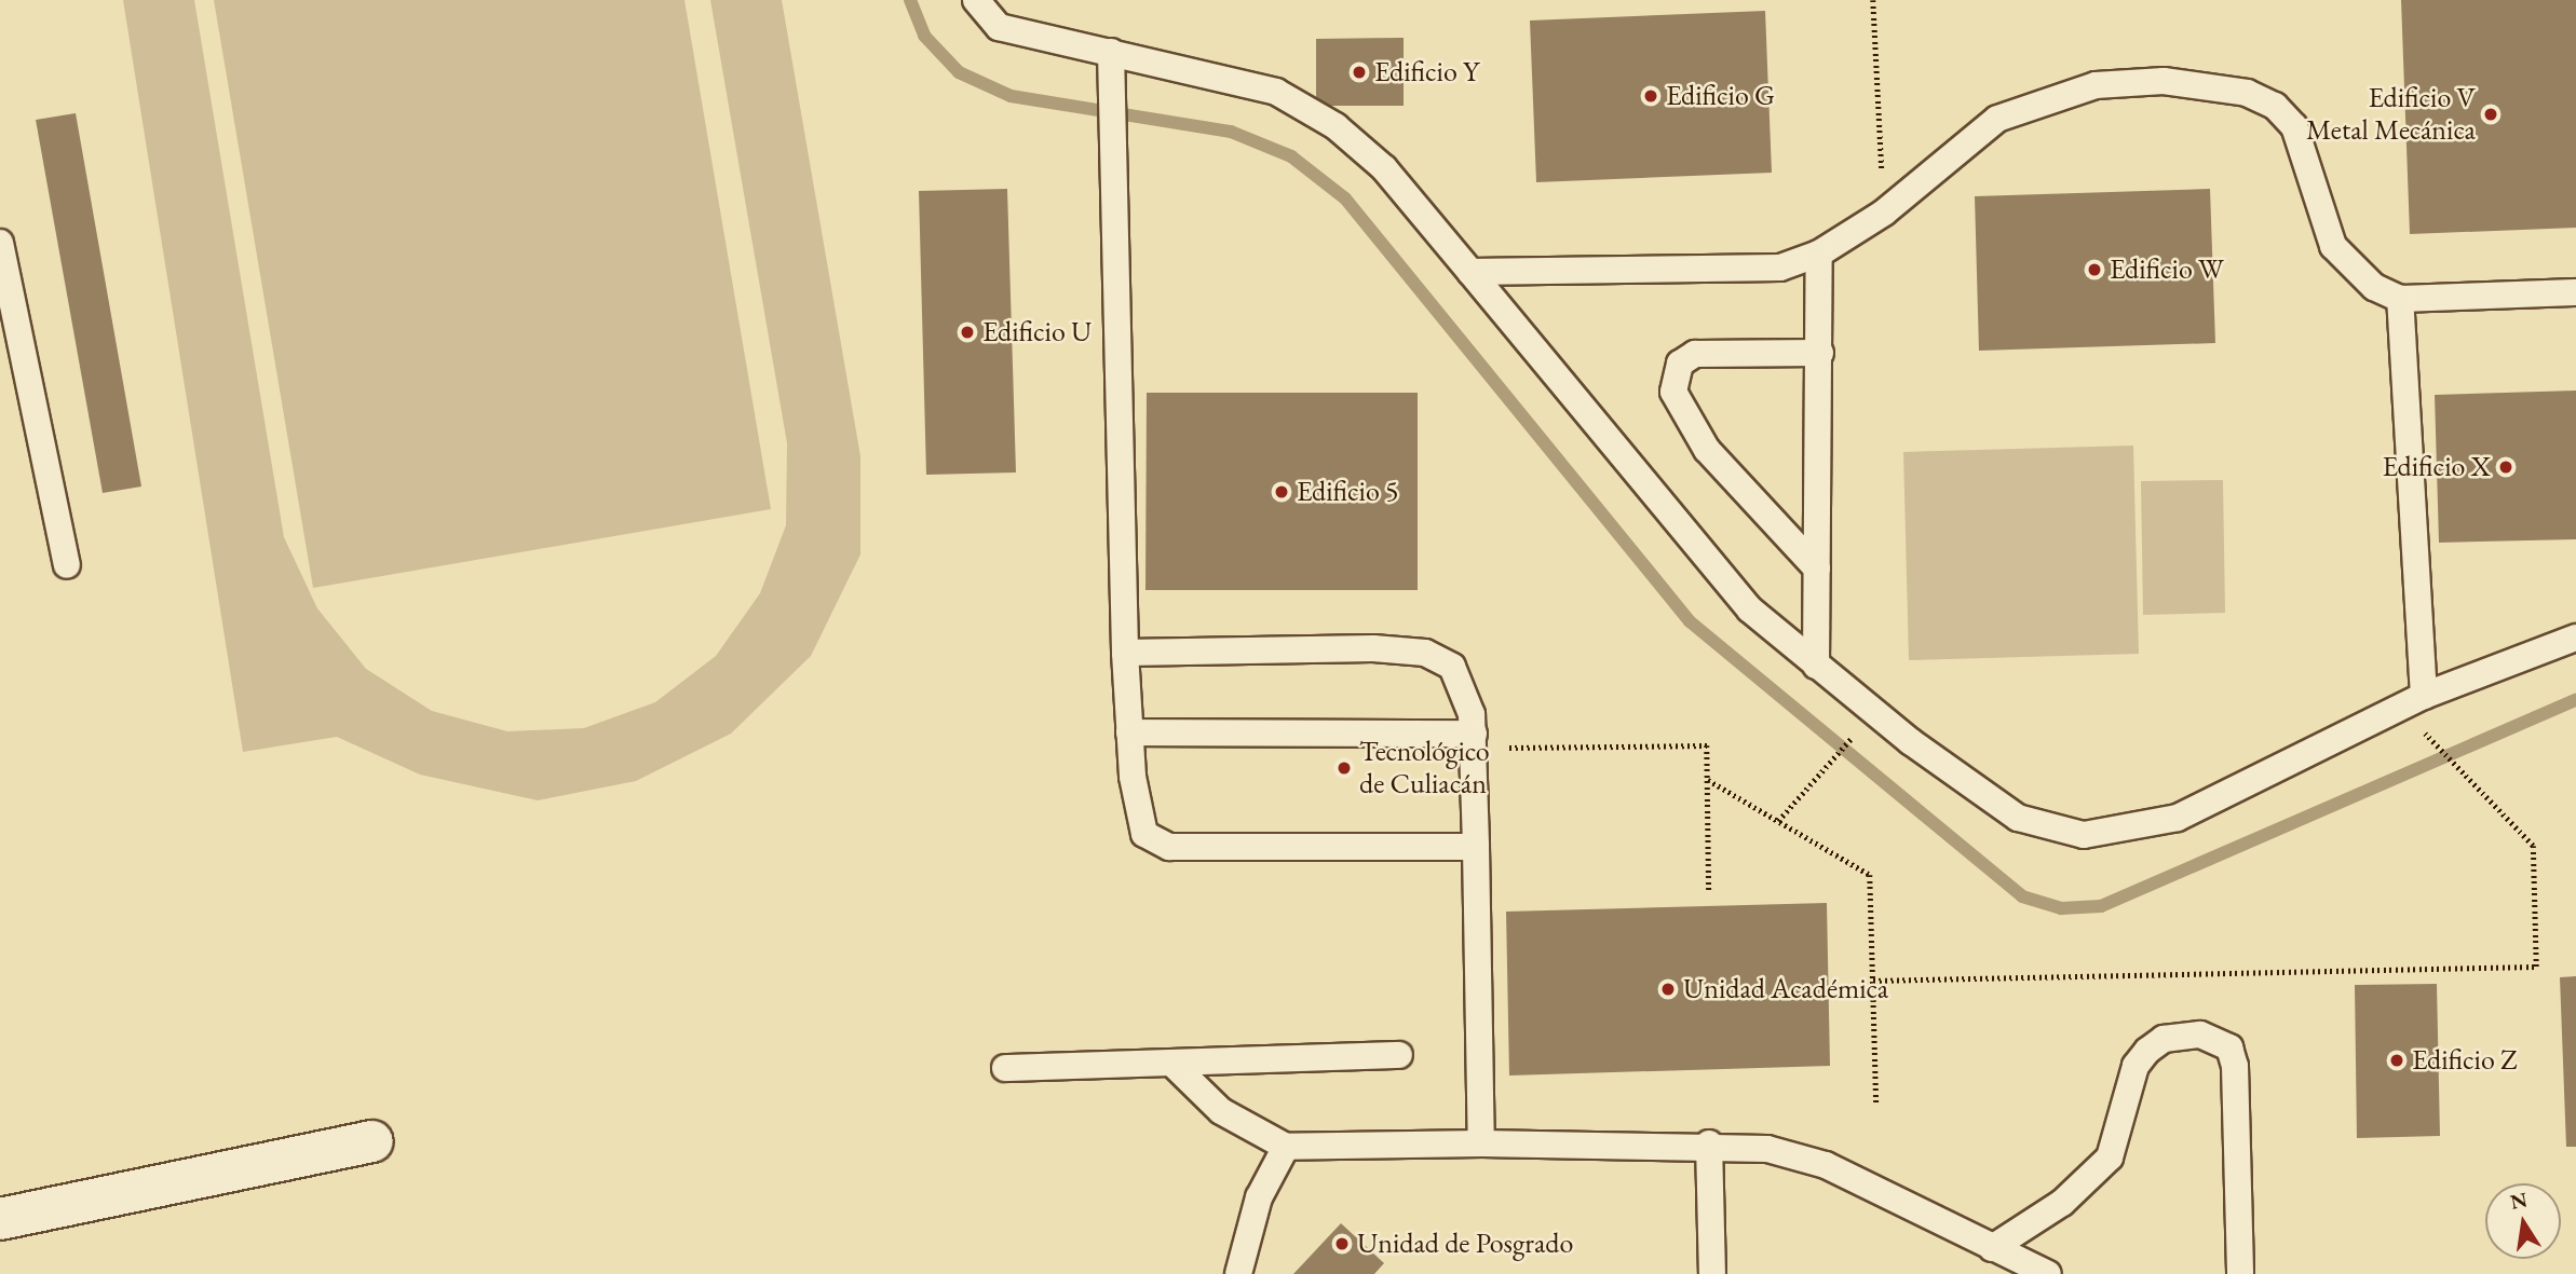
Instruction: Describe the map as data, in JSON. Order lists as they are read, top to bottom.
{
  "places": [
    "Edificio Y",
    "Edificio G",
    "Edificio V Metal Mecánica",
    "Edificio W",
    "Edificio U",
    "Edificio X",
    "Edificio 5",
    "Tecnológico de Culiacán",
    "Unidad Académica",
    "Edificio Z",
    "Unidad de Posgrado"
  ],
  "north": "top"
}
